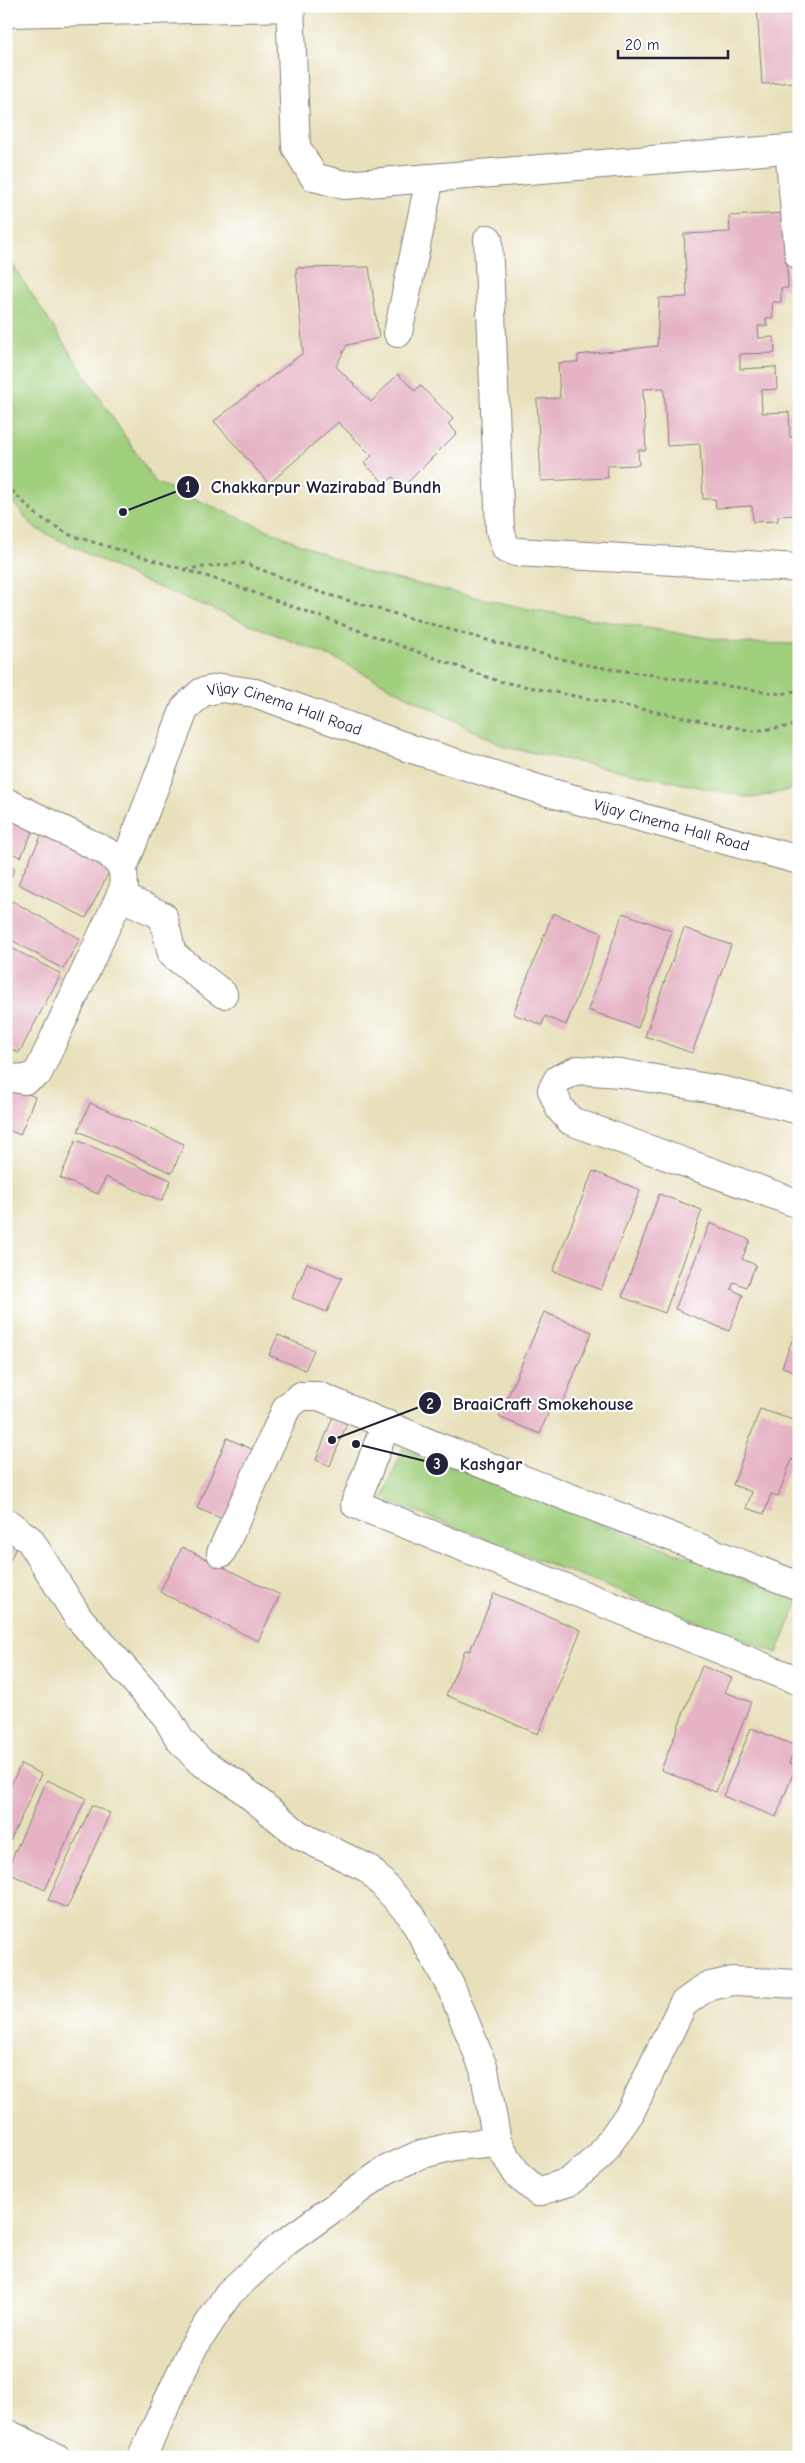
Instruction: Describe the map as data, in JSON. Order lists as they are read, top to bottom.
{
  "streets": {
    "street": ["Vijay Cinema Hall Road"]
  },
  "places": ["Chakkarpur Wazirabad Bundh", "BraaiCraft Smokehouse", "Kashgar"],
  "scale_bar": "20 m"
}
